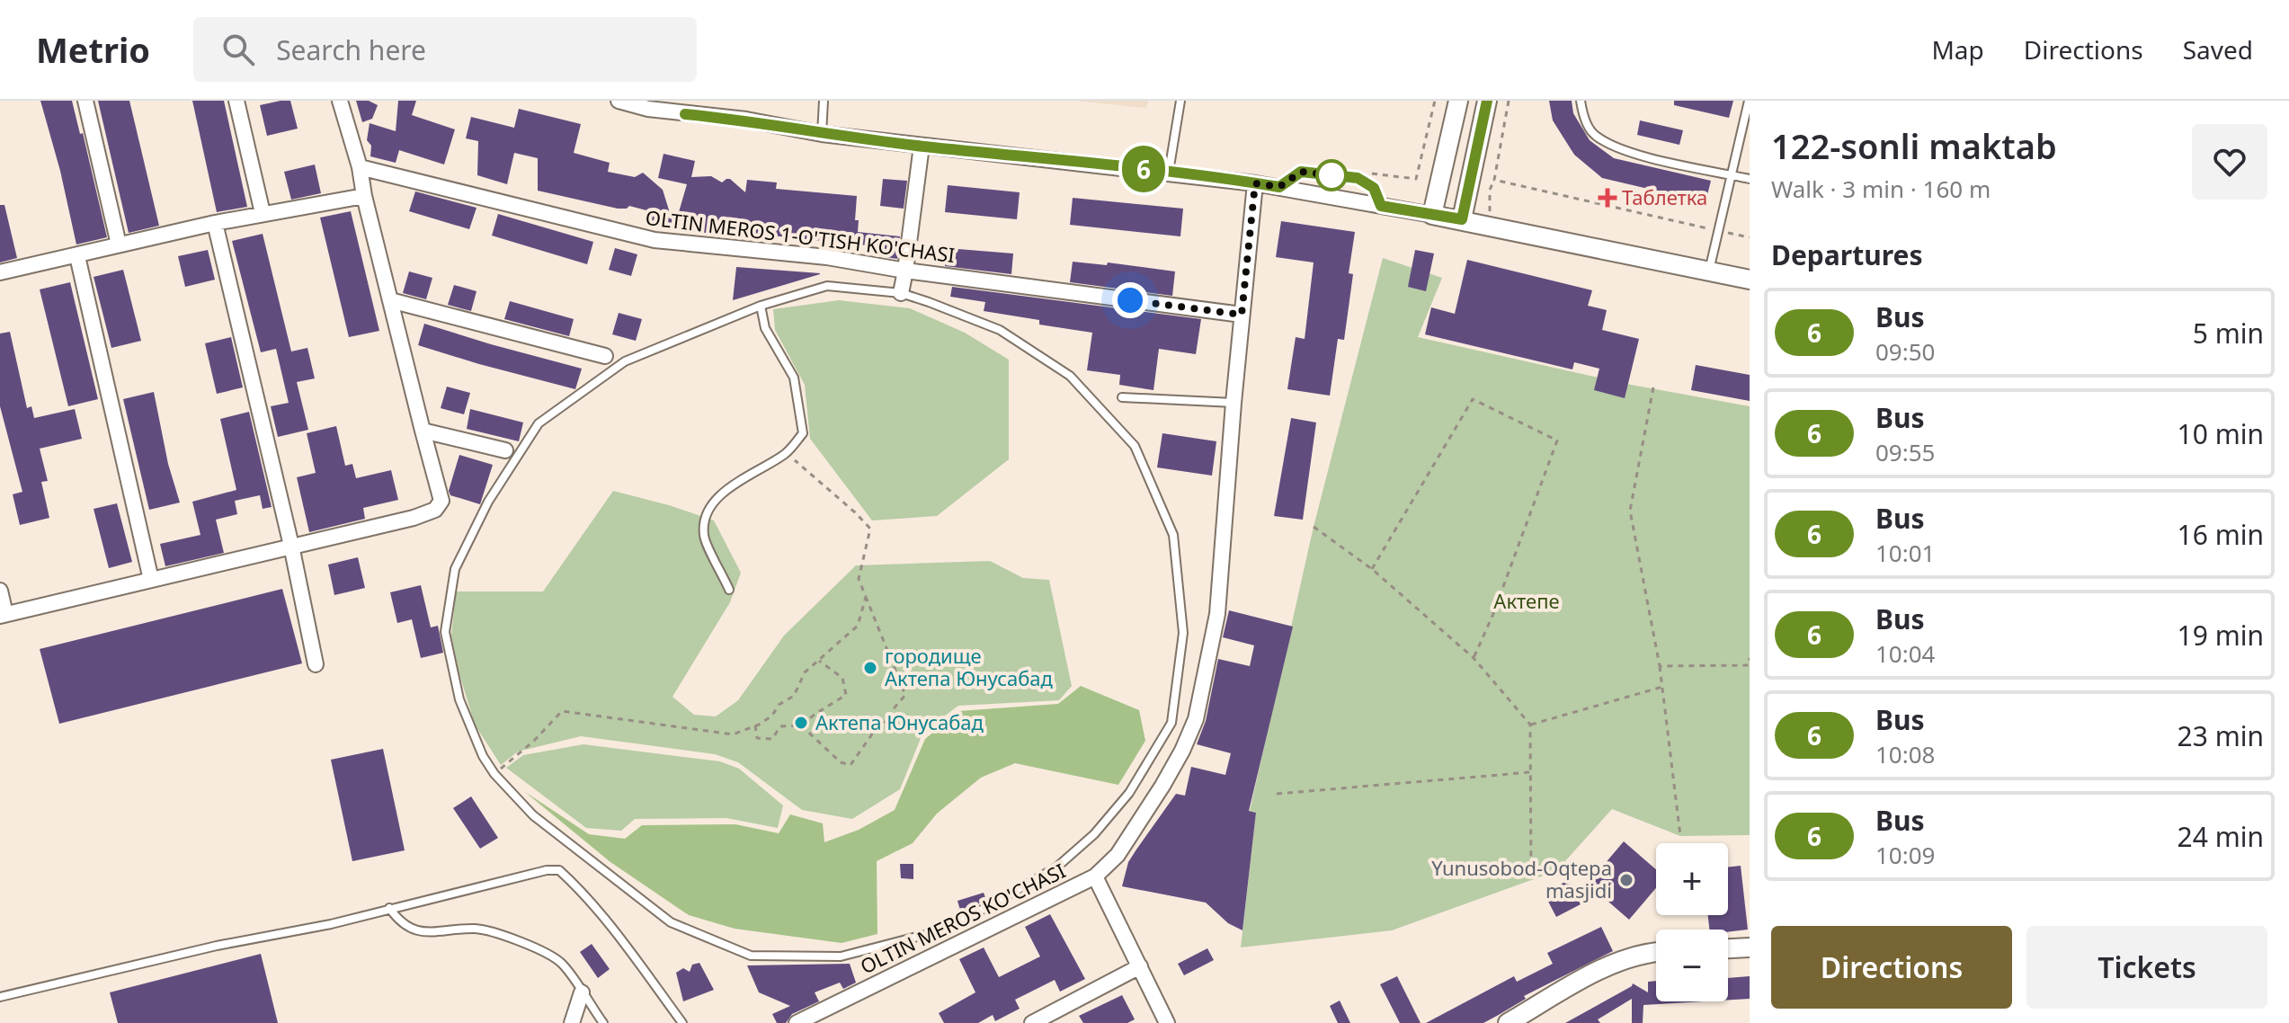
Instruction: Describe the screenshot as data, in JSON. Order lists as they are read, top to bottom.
{
  "streets": {
    "street": ["OLTIN MEROS 1-O'TISH KO'CHASI", "OLTIN MEROS KO'CHASI"]
  },
  "parks": ["Актепе"],
  "places": {
    "health": ["Таблетка"],
    "other": ["городище Актепа Юнусабад", "Актепа Юнусабад", "Yunusobod-Oqtepa masjidi"]
  },
  "lines": ["bus line 6"],
  "page": {
    "header": "Metrio",
    "search": "Search here",
    "nav": ["Map", "Directions", "Saved"],
    "on_map": "6",
    "heading": [
      ["122-sonli maktab", "Walk · 3 min · 160 m"],
      "Departures"
    ],
    "list": [
      {
        "mark": "6",
        "name": "Bus",
        "note": "09:50",
        "value": "5 min"
      },
      {
        "mark": "6",
        "name": "Bus",
        "note": "09:55",
        "value": "10 min"
      },
      {
        "mark": "6",
        "name": "Bus",
        "note": "10:01",
        "value": "16 min"
      },
      {
        "mark": "6",
        "name": "Bus",
        "note": "10:04",
        "value": "19 min"
      },
      {
        "mark": "6",
        "name": "Bus",
        "note": "10:08",
        "value": "23 min"
      },
      {
        "mark": "6",
        "name": "Bus",
        "note": "10:09",
        "value": "24 min"
      }
    ],
    "map_buttons": ["+", "−"],
    "buttons": ["Directions", "Tickets"]
  }
}
